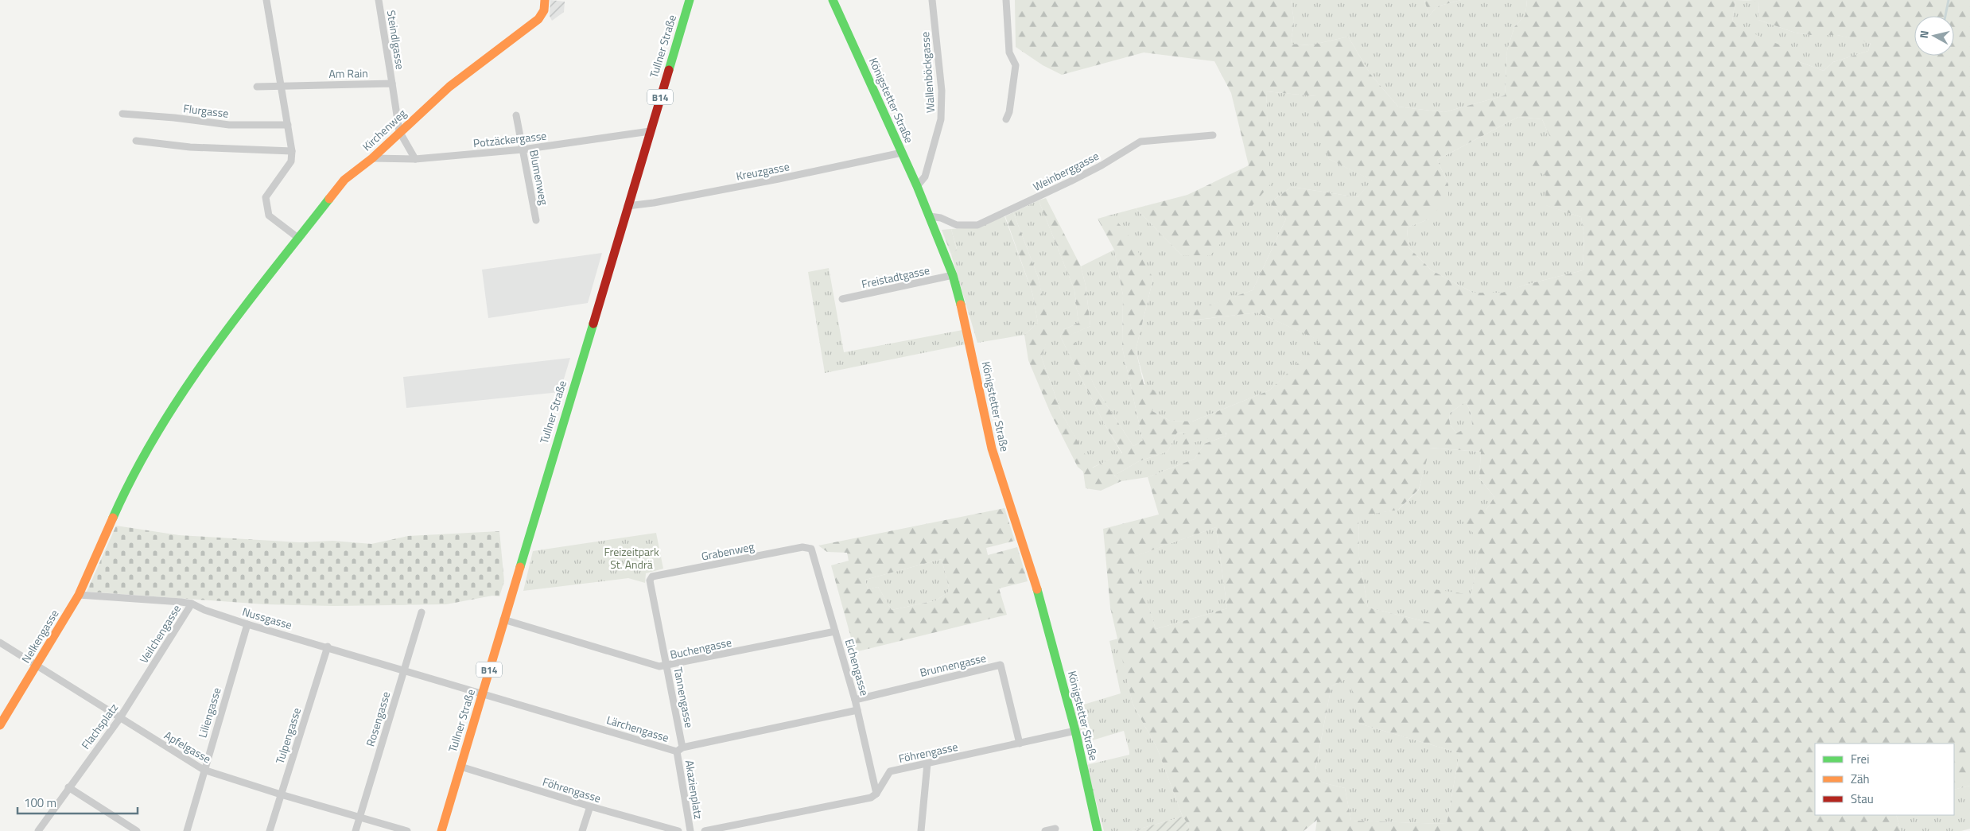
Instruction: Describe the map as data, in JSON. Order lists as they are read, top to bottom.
{
  "streets": {
    "main road": [
      "Tullner Straße",
      "B14",
      "Königstetter Straße",
      "Kirchenweg",
      "Nelkengasse"
    ],
    "street": [
      "Steindlgasse",
      "Wallenböckgasse",
      "Am Rain",
      "Flurgasse",
      "Potzäckergasse",
      "Kreuzgasse",
      "Weinberggasse",
      "Blumenweg",
      "Freistadtgasse",
      "Grabenweg",
      "Nussgasse",
      "Veilchengasse",
      "Buchengasse",
      "Brunnengasse",
      "Eichengasse",
      "Tannengasse",
      "Liliengasse",
      "Rosengasse",
      "Flachsplatz",
      "Lärchengasse",
      "Tulpengasse",
      "Apfelgasse",
      "Föhrengasse",
      "Akazienplatz"
    ]
  },
  "crossings": [
    ["Steindlgasse", "Am Rain"],
    ["Tullner Straße", "Potzäckergasse"],
    ["Tullner Straße", "Kreuzgasse"],
    ["Tullner Straße", "Buchengasse"],
    ["Tullner Straße", "Lärchengasse"],
    ["Tullner Straße", "Föhrengasse"],
    ["Wallenböckgasse", "Königstetter Straße"],
    ["Königstetter Straße", "Kreuzgasse"],
    ["Königstetter Straße", "Weinberggasse"],
    ["Königstetter Straße", "Freistadtgasse"],
    ["Königstetter Straße", "Föhrengasse"],
    ["Kirchenweg", "Potzäckergasse"],
    ["Kirchenweg", "Nelkengasse"],
    ["Potzäckergasse", "Blumenweg"],
    ["Grabenweg", "Eichengasse"],
    ["Grabenweg", "Tannengasse"],
    ["Nussgasse", "Veilchengasse"],
    ["Nussgasse", "Nelkengasse"],
    ["Nussgasse", "Liliengasse"],
    ["Nussgasse", "Rosengasse"],
    ["Nussgasse", "Lärchengasse"],
    ["Nussgasse", "Tulpengasse"],
    ["Veilchengasse", "Flachsplatz"],
    ["Nelkengasse", "Apfelgasse"],
    ["Buchengasse", "Eichengasse"],
    ["Buchengasse", "Tannengasse"],
    ["Brunnengasse", "Eichengasse"],
    ["Brunnengasse", "Föhrengasse"],
    ["Eichengasse", "Lärchengasse"],
    ["Eichengasse", "Föhrengasse"],
    ["Tannengasse", "Lärchengasse"],
    ["Tannengasse", "Akazienplatz"],
    ["Liliengasse", "Apfelgasse"],
    ["Rosengasse", "Apfelgasse"],
    ["Flachsplatz", "Apfelgasse"],
    ["Lärchengasse", "Akazienplatz"],
    ["Tulpengasse", "Apfelgasse"]
  ],
  "parks": ["Freizeitpark St. Andrä"],
  "legend": ["Frei", "Zäh", "Stau"],
  "scale_bar": "100 m",
  "north": "left"
}
